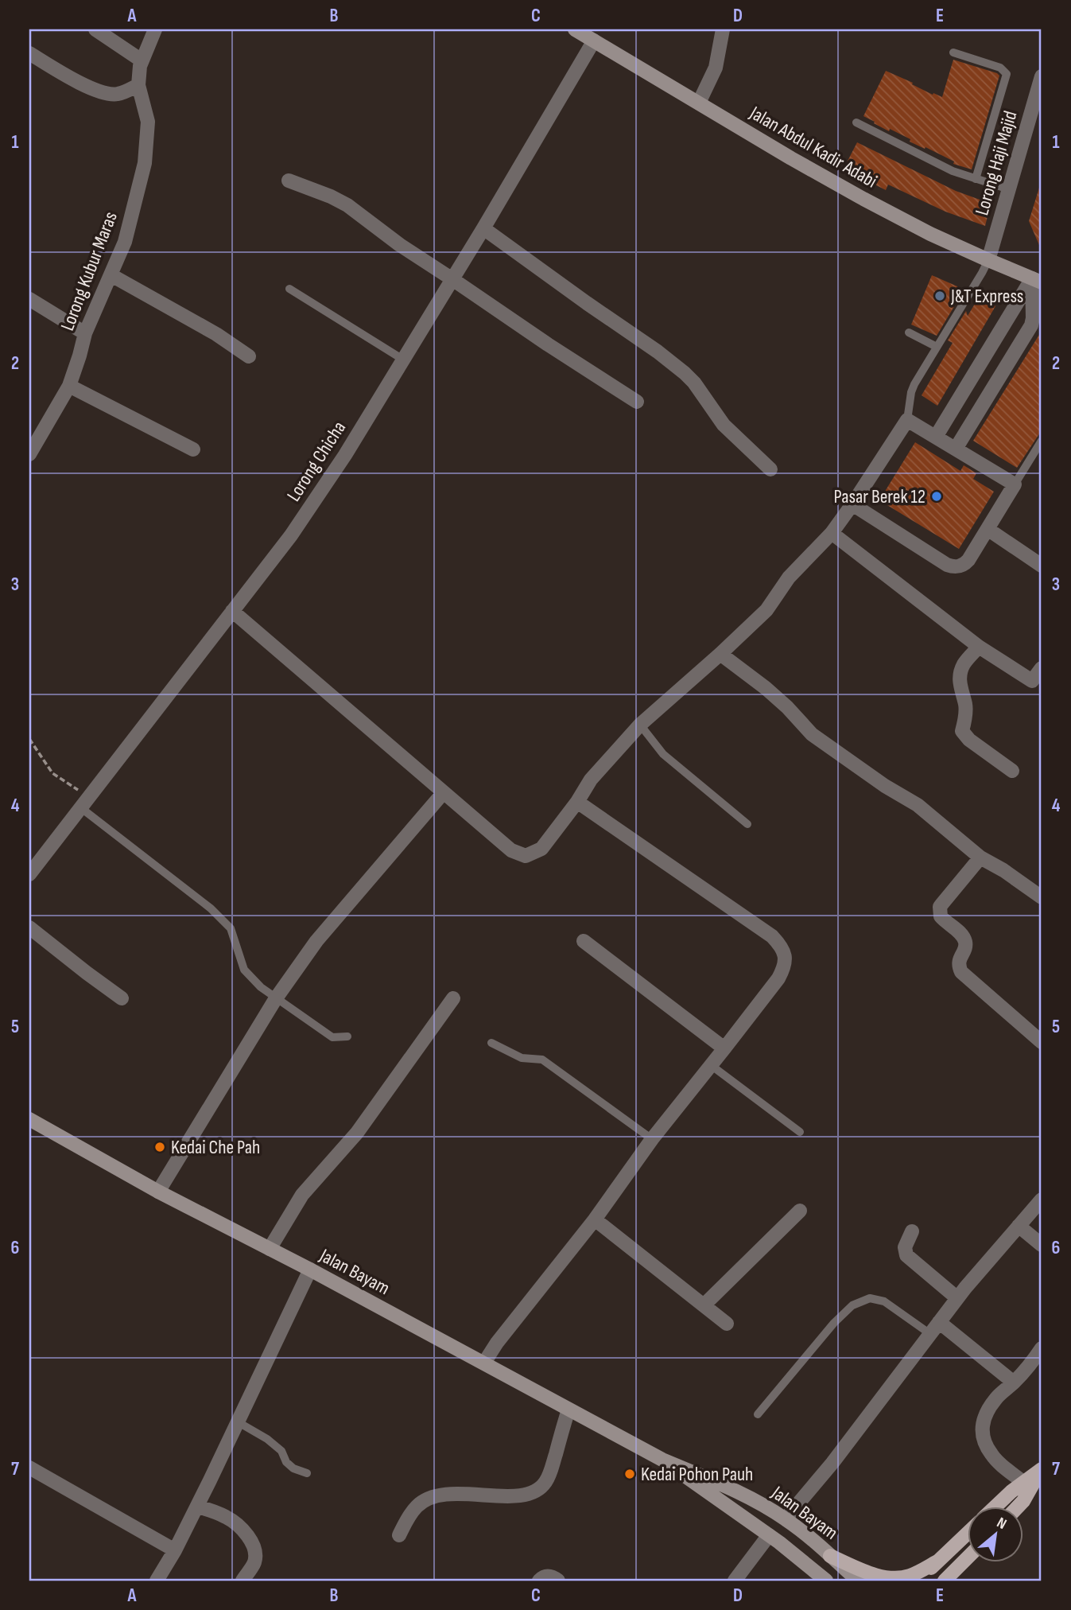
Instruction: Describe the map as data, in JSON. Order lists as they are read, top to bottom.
{
  "streets": {
    "main road": ["Jalan Abdul Kadir Adabi", "Jalan Bayam"],
    "street": ["Lorong Haji Majid", "Lorong Kubur Maras", "Lorong Chicha"]
  },
  "crossings": [
    ["Jalan Abdul Kadir Adabi", "Lorong Haji Majid"],
    ["Jalan Abdul Kadir Adabi", "Lorong Chicha"]
  ],
  "places": [
    "J&T Express",
    "Pasar Berek 12",
    "Kedai Che Pah",
    "Kedai Pohon Pauh"
  ],
  "north": "top right",
  "grid": {
    "columns": [
      "A",
      "B",
      "C",
      "D",
      "E"
    ],
    "rows": [
      "1",
      "2",
      "3",
      "4",
      "5",
      "6",
      "7"
    ]
  }
}
